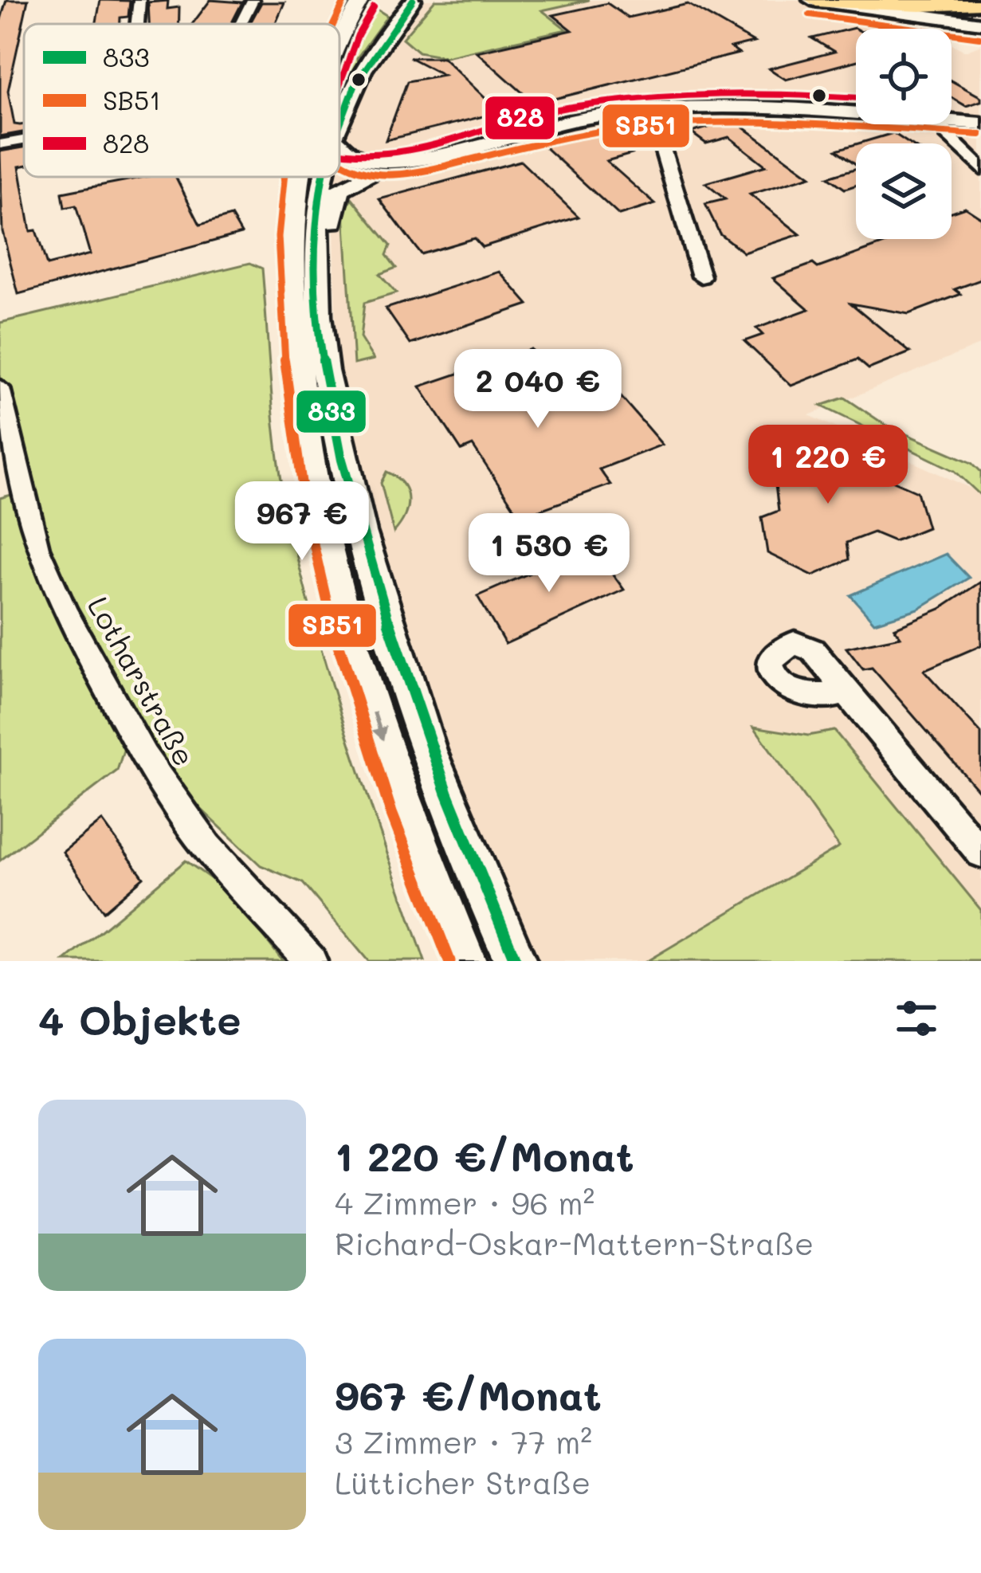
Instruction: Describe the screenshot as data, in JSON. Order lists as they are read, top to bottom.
{
  "streets": {
    "street": ["Lotharstraße"]
  },
  "lines": ["transit line 833", "transit line SB51", "transit line 828"],
  "legend": ["833", "SB51", "828"],
  "page": {
    "price": [
      "2 040 €",
      "1 220 €",
      "967 €",
      "1 530 €"
    ],
    "heading": "4 Objekte",
    "list": [
      {
        "name": "1 220 €/Monat",
        "note": "4 Zimmer · 96 m² · Richard-Oskar-Mattern-Straße"
      },
      {
        "name": "967 €/Monat",
        "note": "3 Zimmer · 77 m² · Lütticher Straße"
      }
    ]
  }
}
